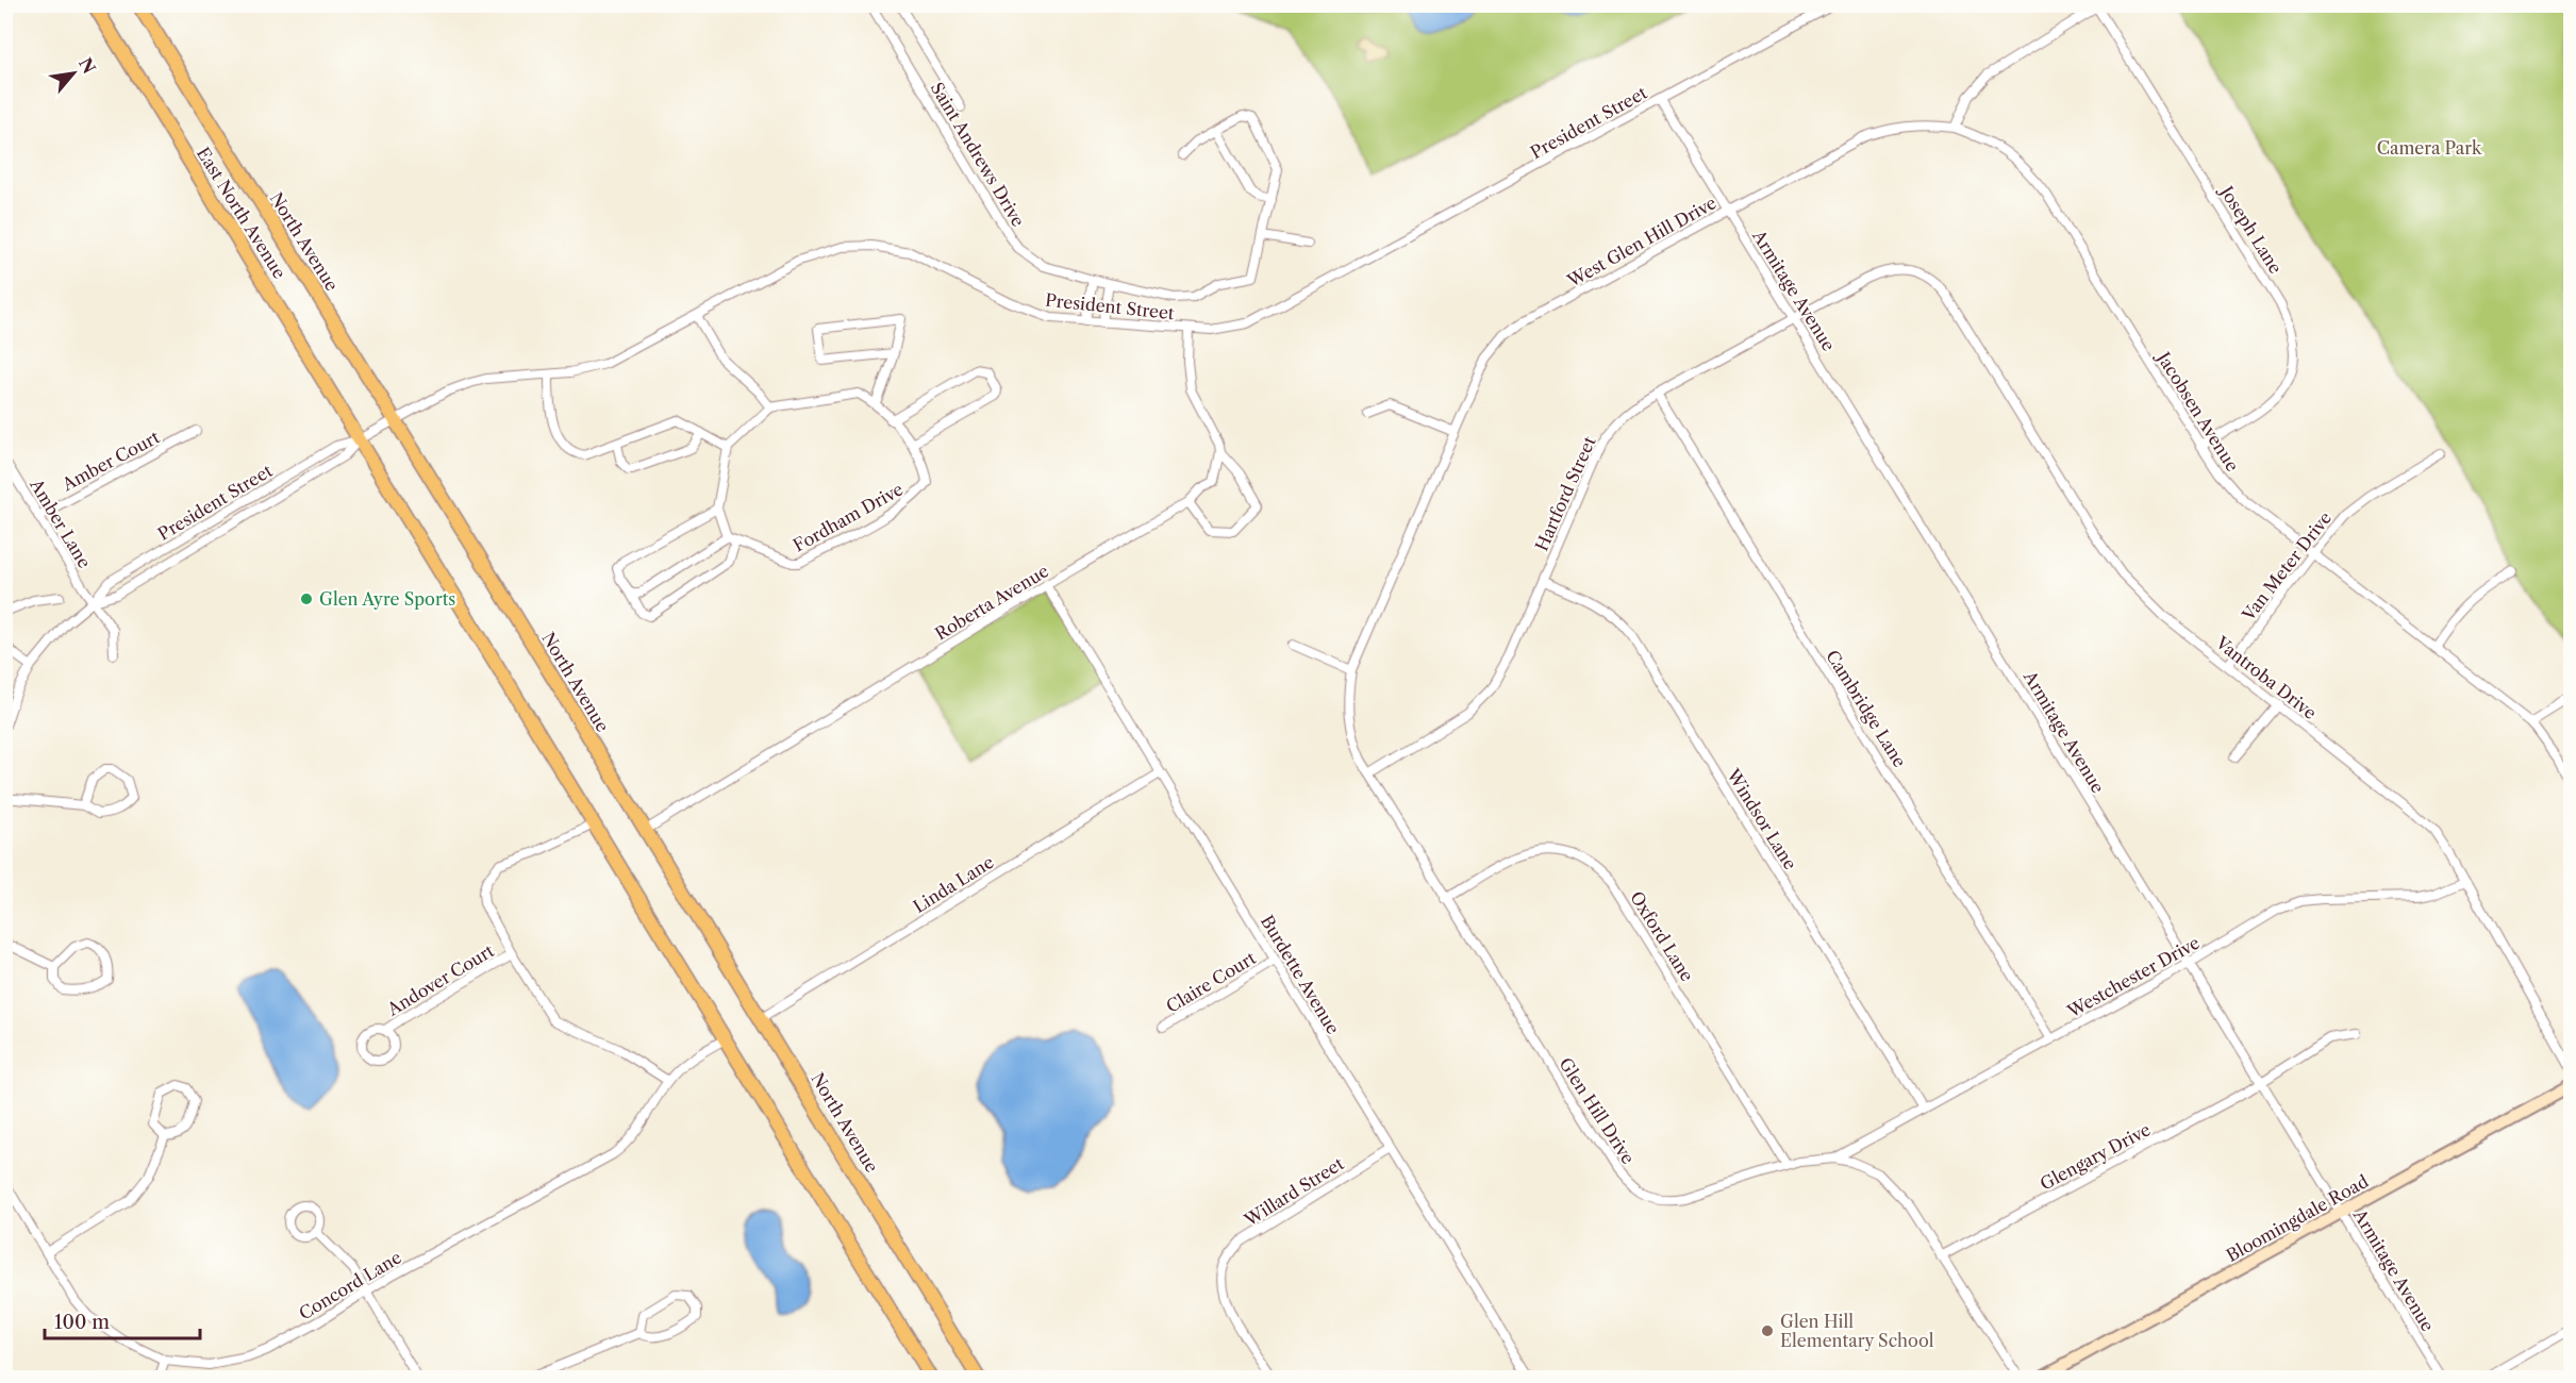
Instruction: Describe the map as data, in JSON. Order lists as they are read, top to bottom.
{
  "streets": {
    "main road": ["East North Avenue", "North Avenue", "Bloomingdale Road"],
    "street": [
      "President Street",
      "Saint Andrews Drive",
      "Joseph Lane",
      "West Glen Hill Drive",
      "Armitage Avenue",
      "Jacobsen Avenue",
      "Amber Court",
      "Hartford Street",
      "Fordham Drive",
      "Amber Lane",
      "Van Meter Drive",
      "Roberta Avenue",
      "Vantroba Drive",
      "Cambridge Lane",
      "Windsor Lane",
      "Linda Lane",
      "Oxford Lane",
      "Burdette Avenue",
      "Westchester Drive",
      "Andover Court",
      "Claire Court",
      "Glen Hill Drive",
      "Glengary Drive",
      "Willard Street",
      "Concord Lane"
    ]
  },
  "crossings": [
    ["President Street", "East North Avenue"],
    ["President Street", "North Avenue"],
    ["President Street", "Armitage Avenue"],
    ["President Street", "Amber Lane"],
    ["Joseph Lane", "Jacobsen Avenue"],
    ["North Avenue", "Roberta Avenue"],
    ["North Avenue", "Linda Lane"],
    ["West Glen Hill Drive", "Armitage Avenue"],
    ["West Glen Hill Drive", "Jacobsen Avenue"],
    ["West Glen Hill Drive", "Glen Hill Drive"],
    ["Armitage Avenue", "Hartford Street"],
    ["Armitage Avenue", "Westchester Drive"],
    ["Armitage Avenue", "Glengary Drive"],
    ["Armitage Avenue", "Bloomingdale Road"],
    ["Jacobsen Avenue", "Van Meter Drive"],
    ["Amber Court", "Amber Lane"],
    ["Hartford Street", "Vantroba Drive"],
    ["Hartford Street", "Cambridge Lane"],
    ["Hartford Street", "Windsor Lane"],
    ["Hartford Street", "Glen Hill Drive"],
    ["Van Meter Drive", "Vantroba Drive"],
    ["Roberta Avenue", "Burdette Avenue"],
    ["Vantroba Drive", "Westchester Drive"],
    ["Cambridge Lane", "Westchester Drive"],
    ["Windsor Lane", "Westchester Drive"],
    ["Linda Lane", "Burdette Avenue"],
    ["Oxford Lane", "Glen Hill Drive"],
    ["Burdette Avenue", "Claire Court"],
    ["Burdette Avenue", "Willard Street"],
    ["Westchester Drive", "Glen Hill Drive"],
    ["Glen Hill Drive", "Glengary Drive"]
  ],
  "parks": ["Camera Park"],
  "places": ["Glen Ayre Sports", "Glen Hill Elementary School"],
  "scale_bar": "100 m",
  "north": "top right"
}
